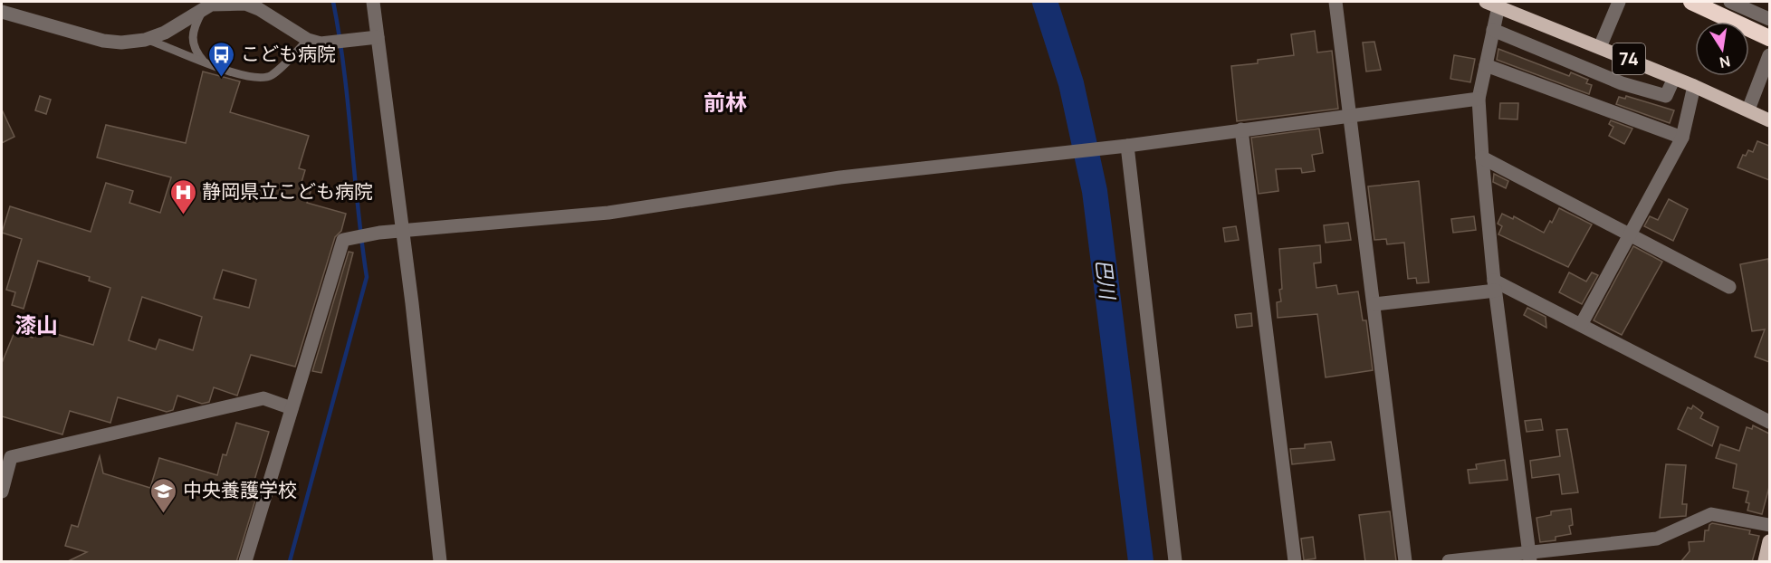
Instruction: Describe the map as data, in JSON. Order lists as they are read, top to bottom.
{
  "streets": {
    "main road": ["74"]
  },
  "districts": ["前林", "漆山"],
  "water": ["巴川"],
  "places": {
    "bus stop": ["こども病院"],
    "hospital": ["静岡県立こども病院"],
    "school or university": ["中央養護学校"]
  },
  "north": "bottom"
}
